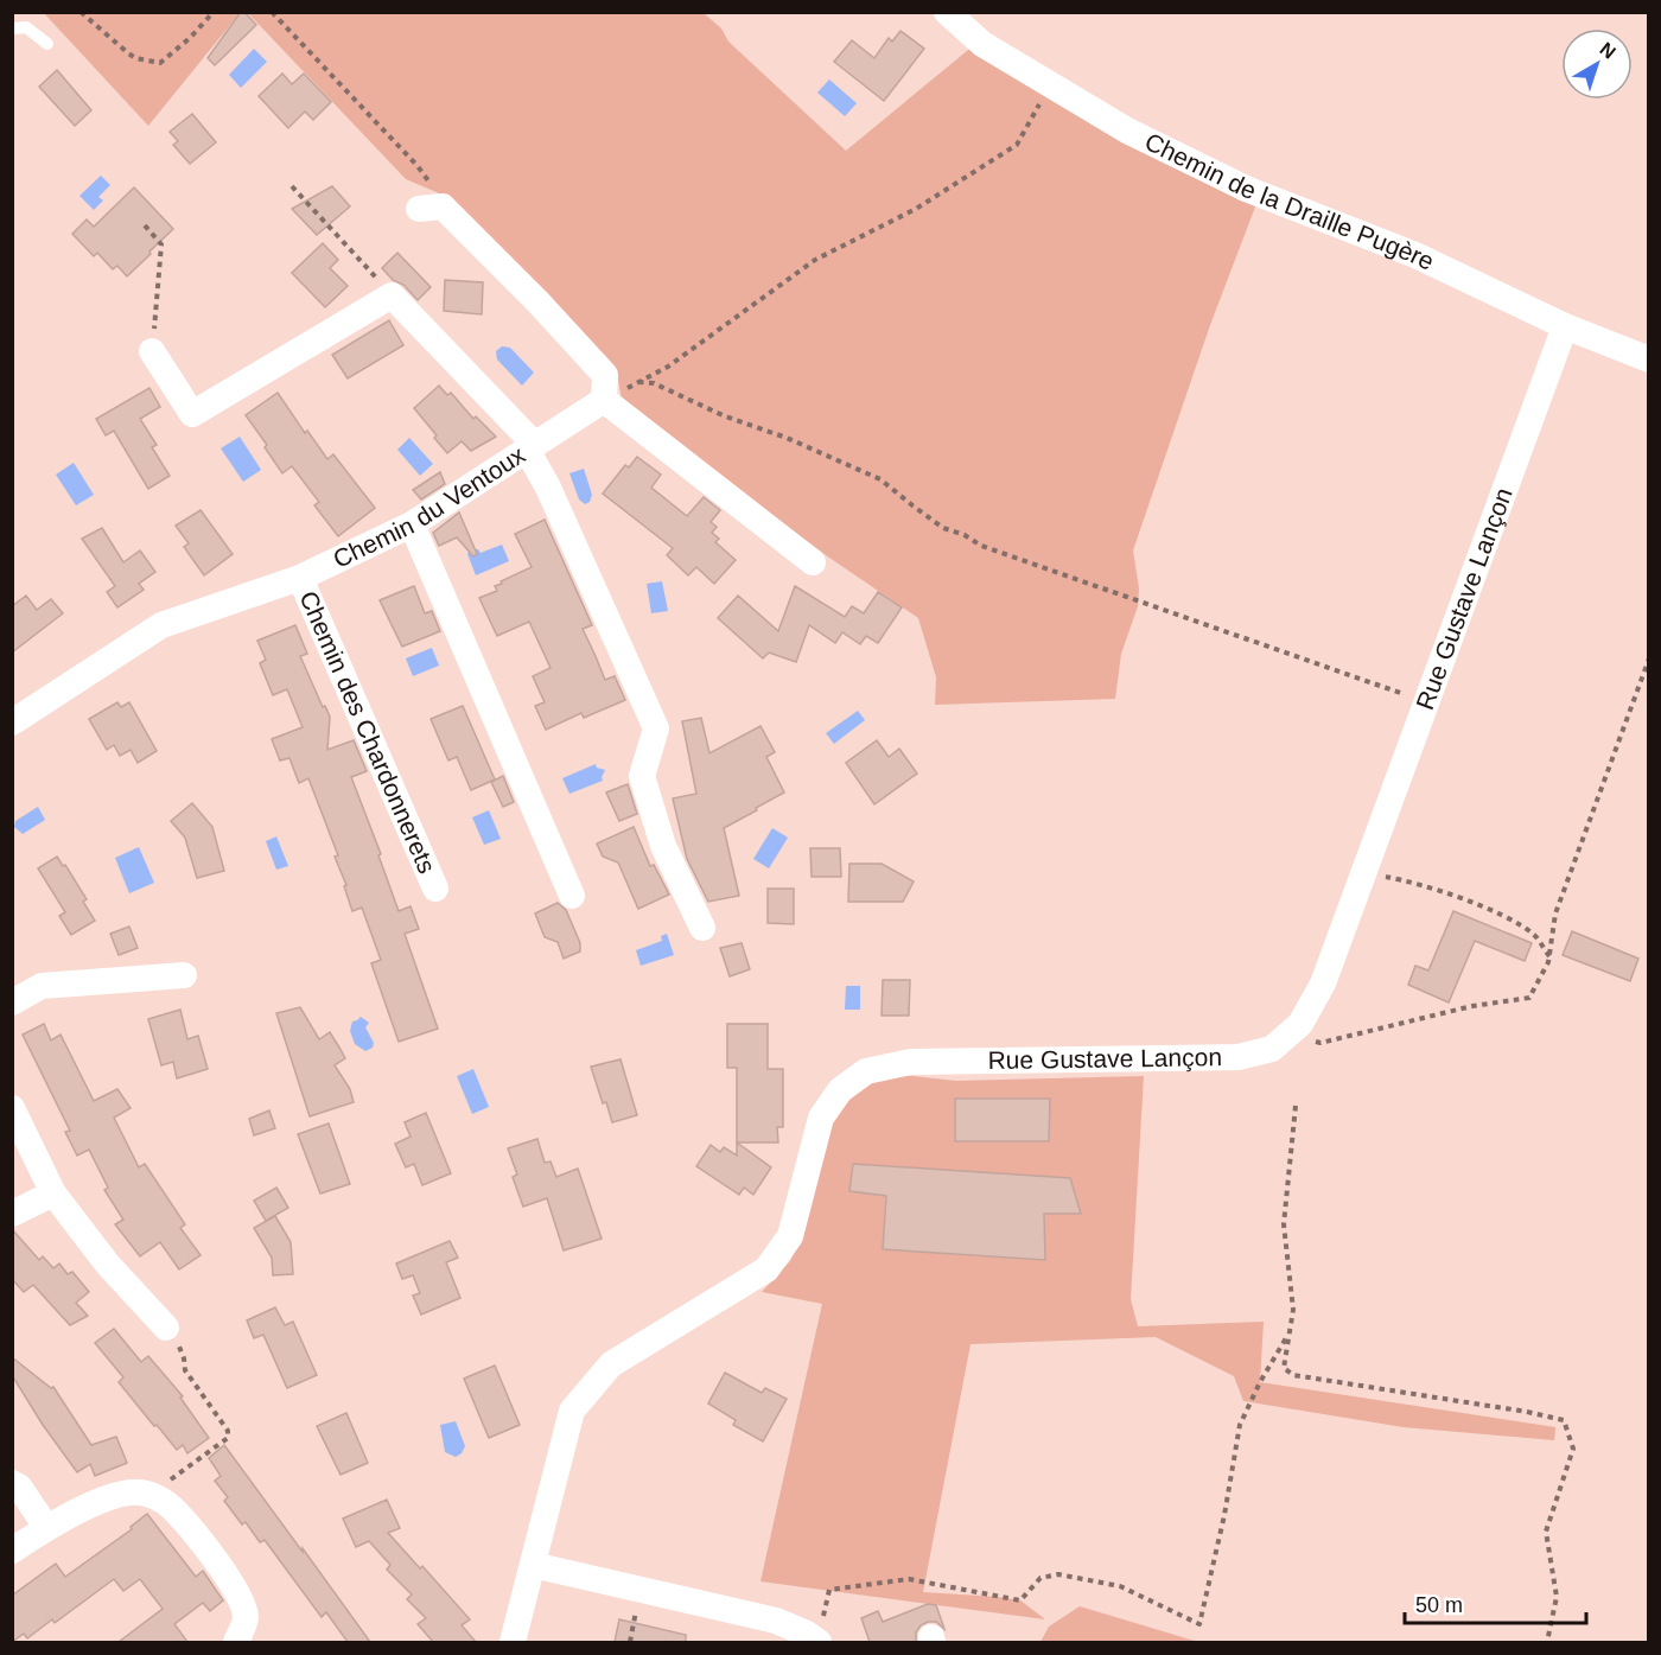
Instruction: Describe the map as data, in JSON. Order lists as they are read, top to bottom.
{
  "streets": {
    "street": [
      "Chemin de la Draille Pugère",
      "Chemin du Ventoux",
      "Rue Gustave Lançon",
      "Chemin des Chardonnerets"
    ]
  },
  "crossings": [
    ["Chemin de la Draille Pugère", "Rue Gustave Lançon"],
    ["Chemin du Ventoux", "Chemin des Chardonnerets"]
  ],
  "scale_bar": "50 m",
  "north": "top right"
}
